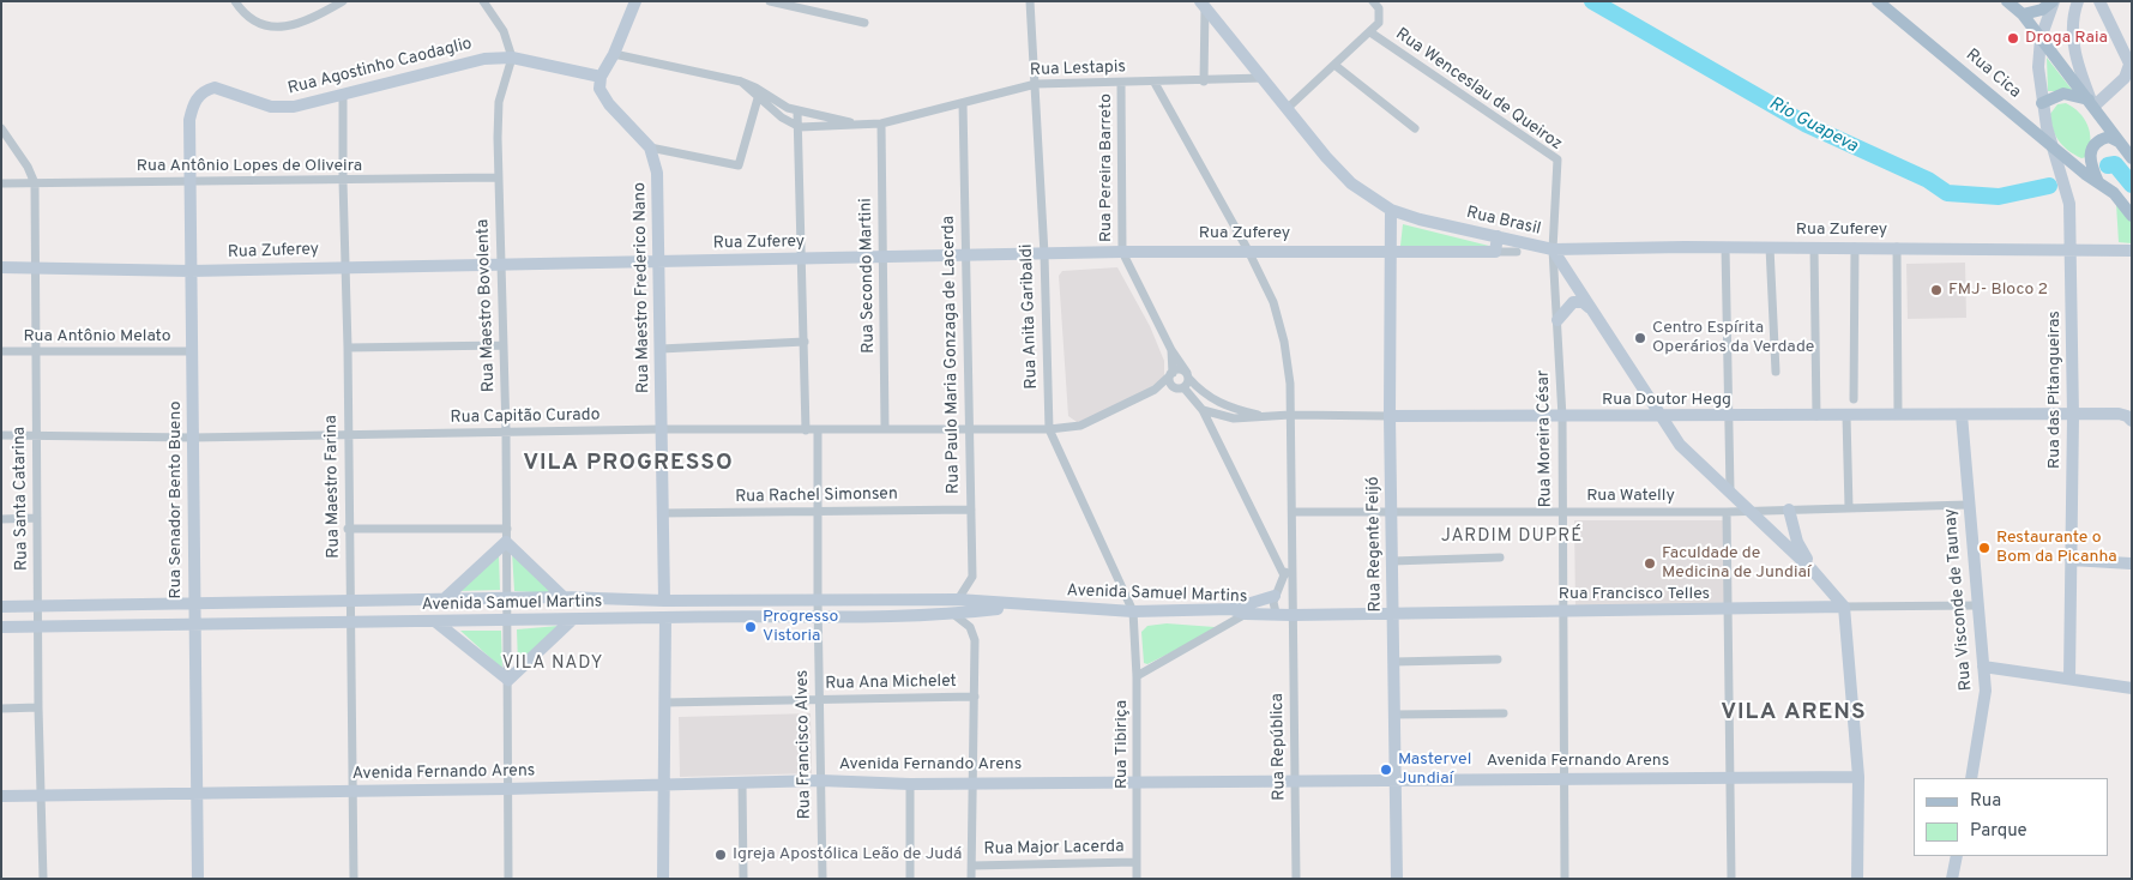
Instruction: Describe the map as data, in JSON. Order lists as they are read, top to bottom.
{
  "streets": {
    "main road": ["Rua Cica"],
    "street": [
      "Rua Agostinho Caodaglio",
      "Rua Lestapis",
      "Rua Wenceslau de Queiroz",
      "Rua Antônio Lopes de Oliveira",
      "Rua Pereira Barreto",
      "Rua Brasil",
      "Rua Zuferey",
      "Rua Secondo Martini",
      "Rua Maestro Frederico Nano",
      "Rua Maestro Bovolenta",
      "Rua Anita Garibaldi",
      "Rua Antônio Melato",
      "Rua Paulo Maria Gonzaga de Lacerda",
      "Rua das Pitangueiras",
      "Rua Doutor Hegg",
      "Rua Capitão Curado",
      "Rua Moreira César",
      "Rua Maestro Farina",
      "Rua Rachel Simonsen",
      "Rua Watelly",
      "Rua Santa Catarina",
      "Rua Senador Bento Bueno",
      "Rua Regente Feijó",
      "Avenida Samuel Martins",
      "Rua Francisco Telles",
      "Rua Visconde de Taunay",
      "Rua Ana Michelet",
      "Rua Francisco Alves",
      "Rua Tibiriça",
      "Rua República",
      "Avenida Fernando Arens",
      "Rua Major Lacerda"
    ]
  },
  "crossings": [
    ["Rua Agostinho Caodaglio", "Rua Maestro Frederico Nano"],
    ["Rua Agostinho Caodaglio", "Rua Maestro Bovolenta"],
    ["Rua Agostinho Caodaglio", "Rua Maestro Farina"],
    ["Rua Agostinho Caodaglio", "Rua Senador Bento Bueno"],
    ["Rua Lestapis", "Rua Pereira Barreto"],
    ["Rua Lestapis", "Rua Brasil"],
    ["Rua Lestapis", "Rua Secondo Martini"],
    ["Rua Lestapis", "Rua Anita Garibaldi"],
    ["Rua Lestapis", "Rua Paulo Maria Gonzaga de Lacerda"],
    ["Rua Cica", "Rua das Pitangueiras"],
    ["Rua Wenceslau de Queiroz", "Rua Brasil"],
    ["Rua Wenceslau de Queiroz", "Rua Zuferey"],
    ["Rua Wenceslau de Queiroz", "Rua Moreira César"],
    ["Rua Antônio Lopes de Oliveira", "Rua Maestro Bovolenta"],
    ["Rua Antônio Lopes de Oliveira", "Rua Maestro Farina"],
    ["Rua Antônio Lopes de Oliveira", "Rua Santa Catarina"],
    ["Rua Antônio Lopes de Oliveira", "Rua Senador Bento Bueno"],
    ["Rua Pereira Barreto", "Rua Zuferey"],
    ["Rua Pereira Barreto", "Rua Doutor Hegg"],
    ["Rua Brasil", "Rua Zuferey"],
    ["Rua Brasil", "Rua Doutor Hegg"],
    ["Rua Brasil", "Rua Moreira César"],
    ["Rua Brasil", "Rua Watelly"],
    ["Rua Brasil", "Rua Regente Feijó"],
    ["Rua Zuferey", "Rua Secondo Martini"],
    ["Rua Zuferey", "Rua Maestro Frederico Nano"],
    ["Rua Zuferey", "Rua Maestro Bovolenta"],
    ["Rua Zuferey", "Rua Anita Garibaldi"],
    ["Rua Zuferey", "Rua Paulo Maria Gonzaga de Lacerda"],
    ["Rua Zuferey", "Rua das Pitangueiras"],
    ["Rua Zuferey", "Rua Moreira César"],
    ["Rua Zuferey", "Rua Maestro Farina"],
    ["Rua Zuferey", "Rua Santa Catarina"],
    ["Rua Zuferey", "Rua Senador Bento Bueno"],
    ["Rua Zuferey", "Rua Regente Feijó"],
    ["Rua Secondo Martini", "Rua Capitão Curado"],
    ["Rua Maestro Frederico Nano", "Rua Capitão Curado"],
    ["Rua Maestro Frederico Nano", "Rua Rachel Simonsen"],
    ["Rua Maestro Frederico Nano", "Avenida Samuel Martins"],
    ["Rua Maestro Bovolenta", "Rua Capitão Curado"],
    ["Rua Maestro Bovolenta", "Avenida Samuel Martins"],
    ["Rua Maestro Bovolenta", "Avenida Fernando Arens"],
    ["Rua Anita Garibaldi", "Rua Capitão Curado"],
    ["Rua Anita Garibaldi", "Avenida Samuel Martins"],
    ["Rua Anita Garibaldi", "Rua Tibiriça"],
    ["Rua Antônio Melato", "Rua Santa Catarina"],
    ["Rua Antônio Melato", "Rua Senador Bento Bueno"],
    ["Rua Paulo Maria Gonzaga de Lacerda", "Rua Capitão Curado"],
    ["Rua Paulo Maria Gonzaga de Lacerda", "Rua Rachel Simonsen"],
    ["Rua Paulo Maria Gonzaga de Lacerda", "Avenida Samuel Martins"],
    ["Rua das Pitangueiras", "Rua Doutor Hegg"],
    ["Rua Doutor Hegg", "Rua Moreira César"],
    ["Rua Doutor Hegg", "Rua Regente Feijó"],
    ["Rua Doutor Hegg", "Rua Visconde de Taunay"],
    ["Rua Capitão Curado", "Rua Maestro Farina"],
    ["Rua Capitão Curado", "Rua Santa Catarina"],
    ["Rua Capitão Curado", "Rua Senador Bento Bueno"],
    ["Rua Capitão Curado", "Rua Francisco Alves"],
    ["Rua Moreira César", "Rua Watelly"],
    ["Rua Moreira César", "Rua Francisco Telles"],
    ["Rua Moreira César", "Avenida Fernando Arens"],
    ["Rua Maestro Farina", "Avenida Samuel Martins"],
    ["Rua Maestro Farina", "Avenida Fernando Arens"],
    ["Rua Rachel Simonsen", "Rua Francisco Alves"],
    ["Rua Watelly", "Rua Regente Feijó"],
    ["Rua Watelly", "Rua Visconde de Taunay"],
    ["Rua Santa Catarina", "Avenida Samuel Martins"],
    ["Rua Santa Catarina", "Avenida Fernando Arens"],
    ["Rua Senador Bento Bueno", "Avenida Samuel Martins"],
    ["Rua Senador Bento Bueno", "Avenida Fernando Arens"],
    ["Rua Regente Feijó", "Rua Francisco Telles"],
    ["Rua Regente Feijó", "Avenida Fernando Arens"],
    ["Avenida Samuel Martins", "Rua Francisco Telles"],
    ["Avenida Samuel Martins", "Rua Francisco Alves"],
    ["Avenida Samuel Martins", "Rua Tibiriça"],
    ["Avenida Samuel Martins", "Rua República"],
    ["Rua Francisco Telles", "Rua Visconde de Taunay"],
    ["Rua Francisco Telles", "Rua República"],
    ["Rua Ana Michelet", "Rua Francisco Alves"],
    ["Rua Francisco Alves", "Avenida Fernando Arens"],
    ["Rua Tibiriça", "Avenida Fernando Arens"],
    ["Rua Tibiriça", "Rua Major Lacerda"],
    ["Rua República", "Avenida Fernando Arens"]
  ],
  "districts": [
    "VILA PROGRESSO",
    "JARDIM DUPRÉ",
    "VILA NADY",
    "VILA ARENS"
  ],
  "water": ["Rio Guapeva"],
  "places": [
    "Droga Raia",
    "FMJ- Bloco 2",
    "Centro Espírita Operários da Verdade",
    "Restaurante o Bom da Picanha",
    "Faculdade de Medicina de Jundiaí",
    "Progresso Vistoria",
    "Mastervel Jundiaí",
    "Igreja Apostólica Leão de Judá"
  ],
  "legend": ["Rua", "Parque"]
}
